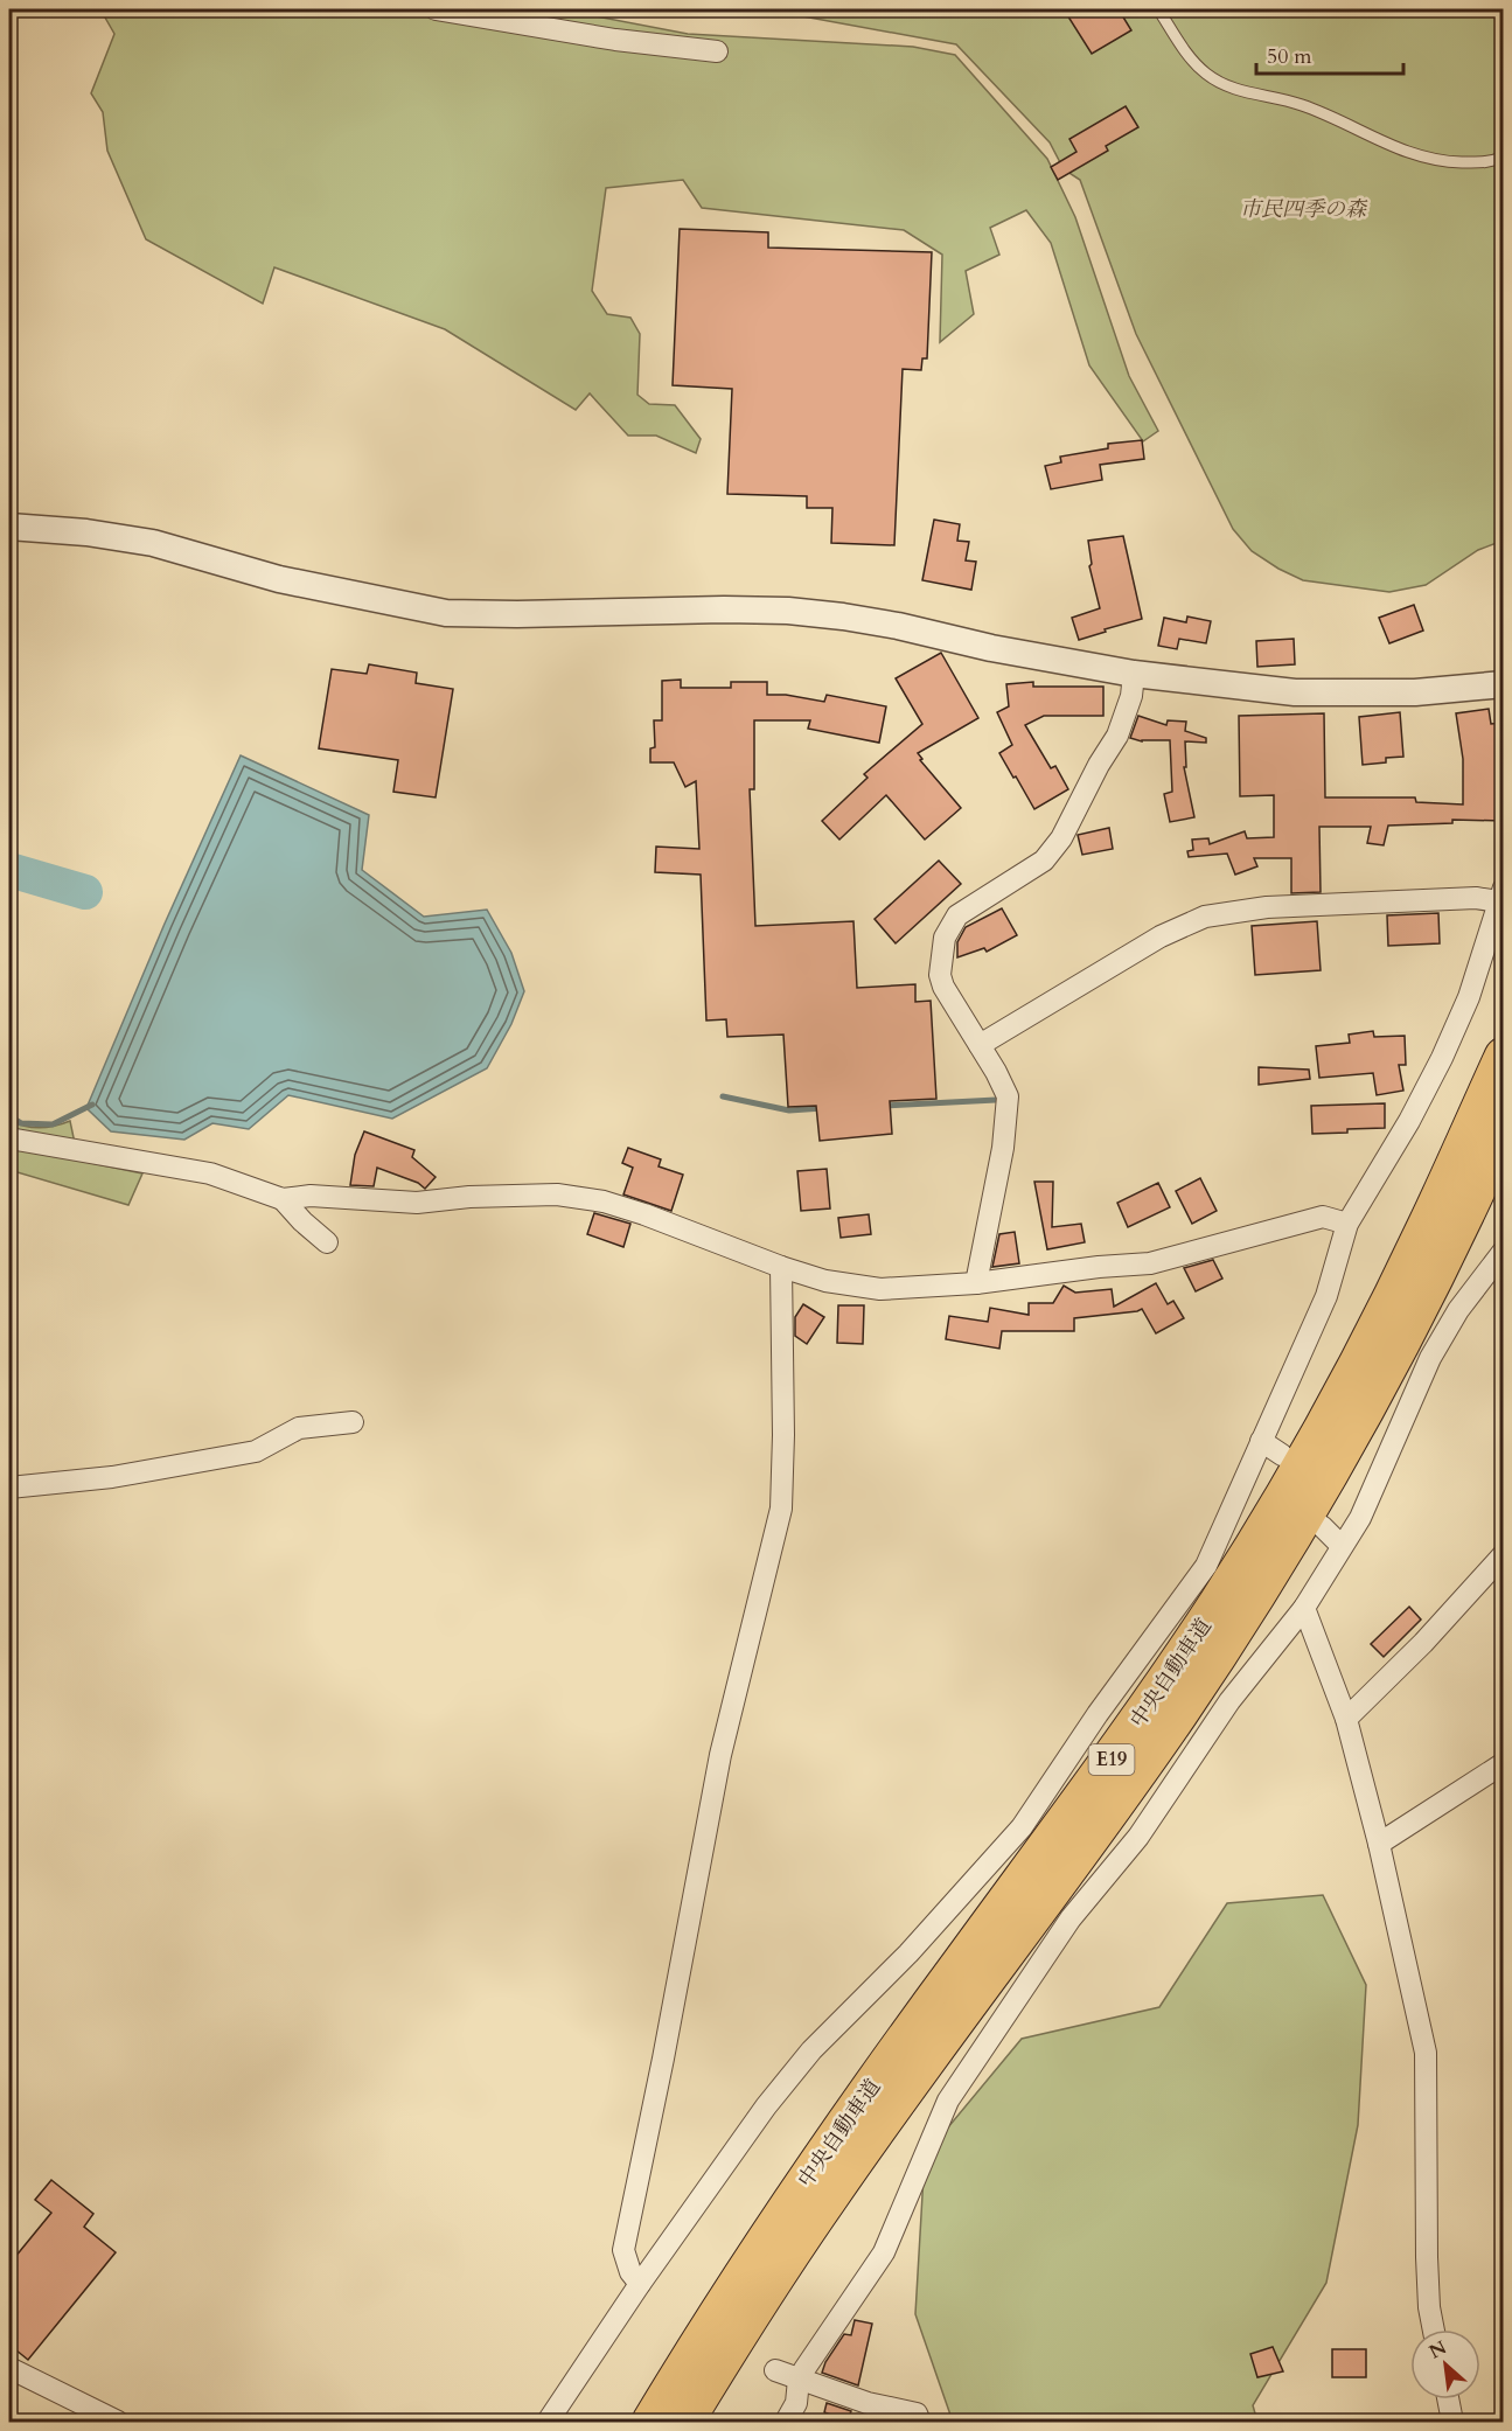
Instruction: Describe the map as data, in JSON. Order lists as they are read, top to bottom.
{
  "streets": {
    "highway": ["中央自動車道", "E19"]
  },
  "parks": ["市民四季の森"],
  "scale_bar": "50 m",
  "north": "top left"
}
